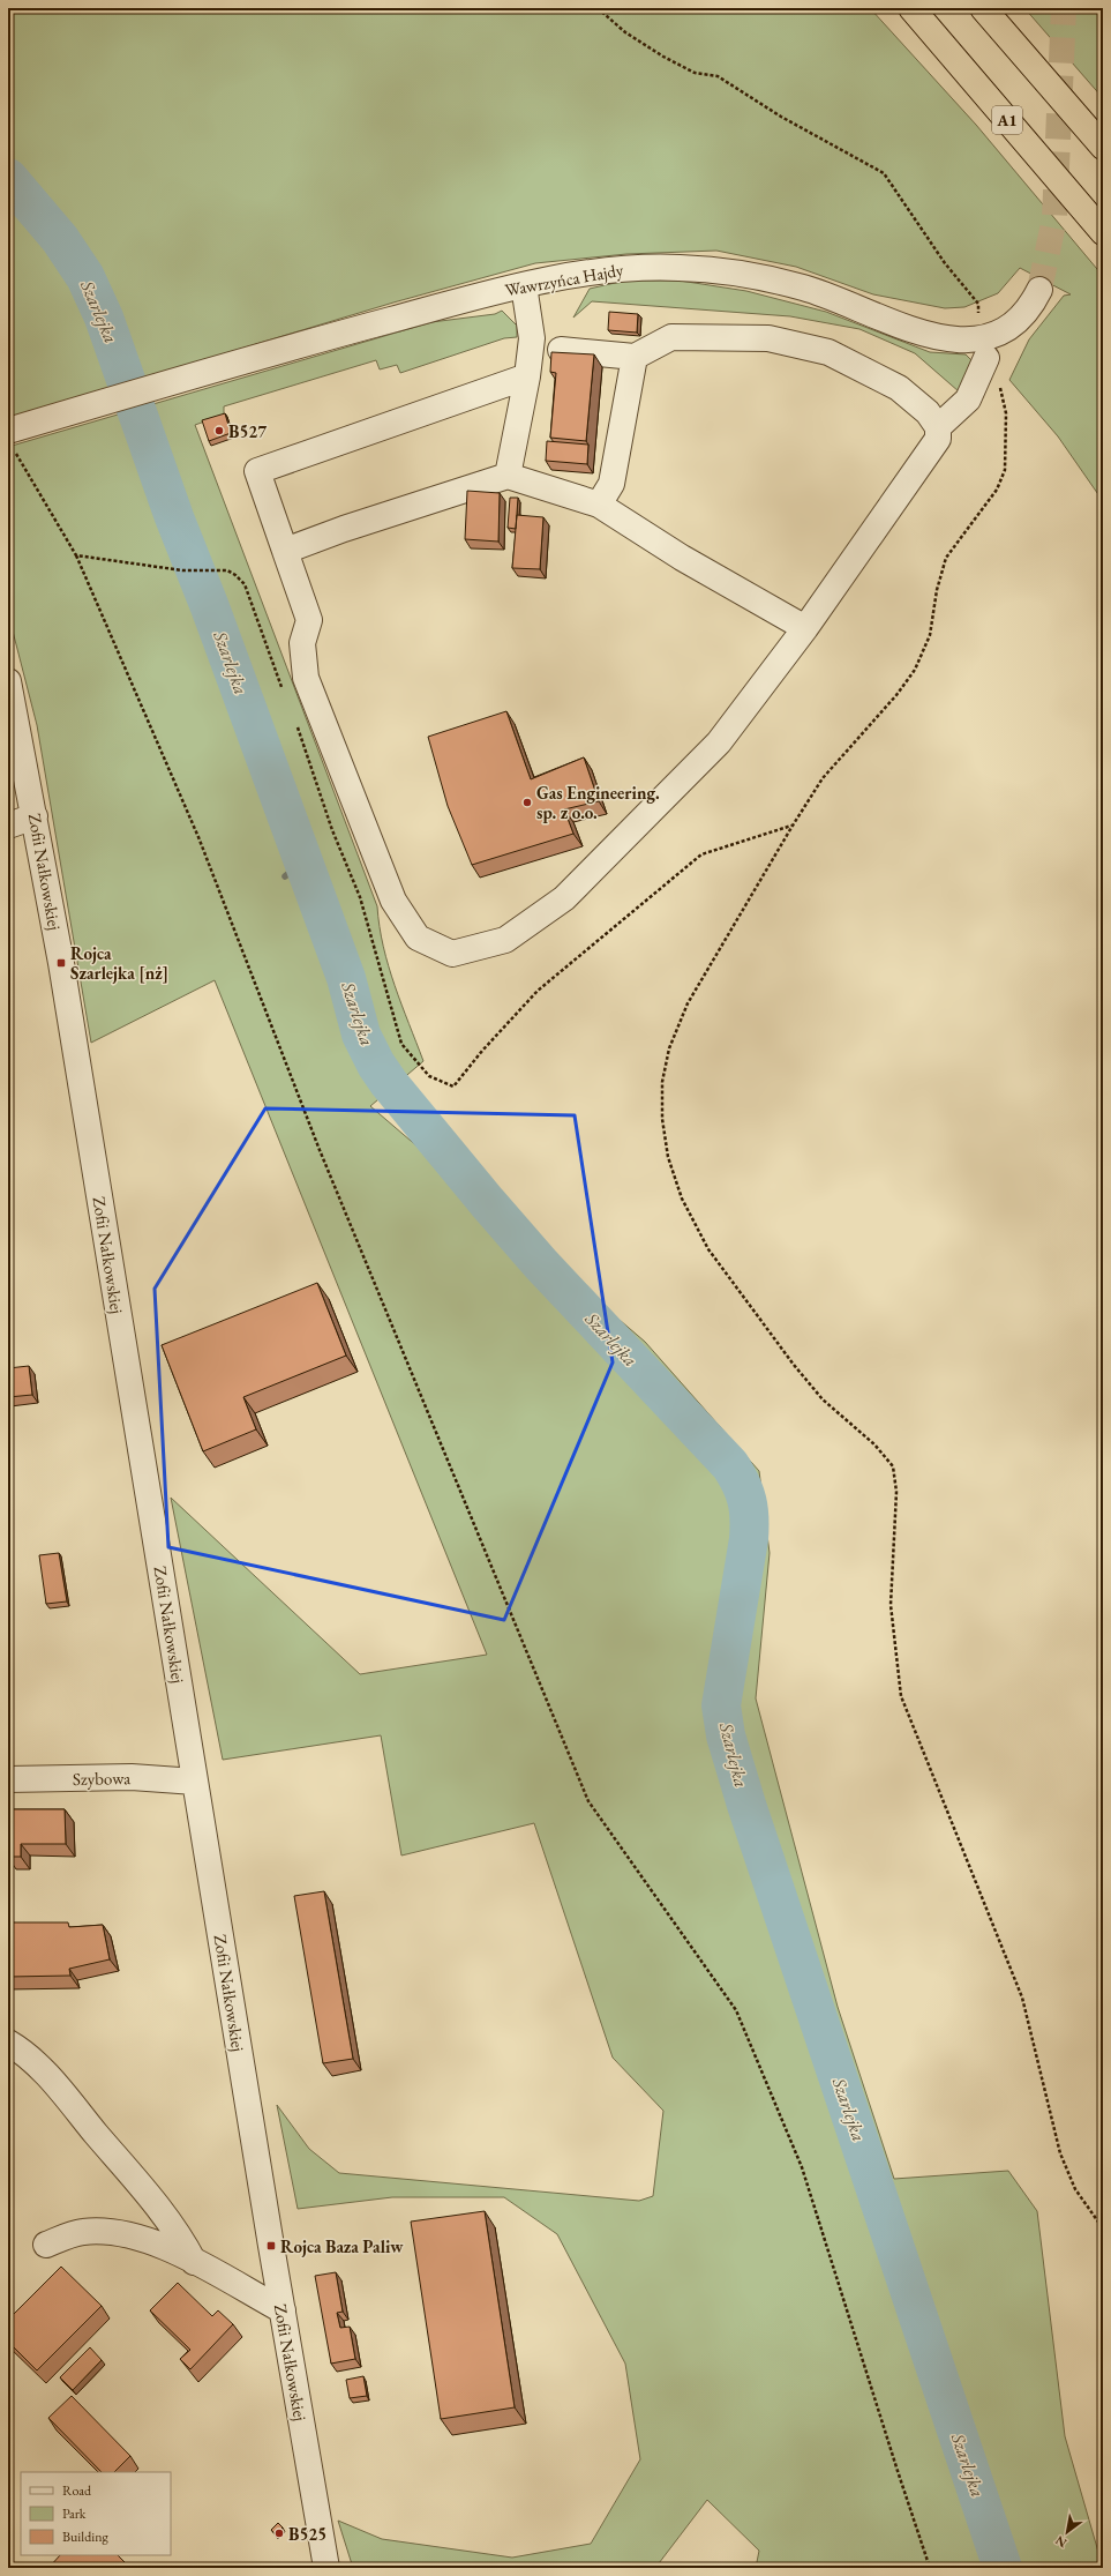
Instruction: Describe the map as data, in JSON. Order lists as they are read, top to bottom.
{
  "streets": {
    "highway": ["A1"],
    "street": ["Wawrzyńca Hajdy", "Zofii Nałkowskiej", "Szybowa"]
  },
  "crossings": [
    ["Zofii Nałkowskiej", "Szybowa"]
  ],
  "water": ["Szarlejka"],
  "places": {
    "other": ["B527", "Gas Engineering. sp. z o.o.", "B525"],
    "transit": ["Rojca Szarlejka [nż]", "Rojca Baza Paliw"]
  },
  "legend": ["Road", "Park", "Building"],
  "north": "bottom left"
}
